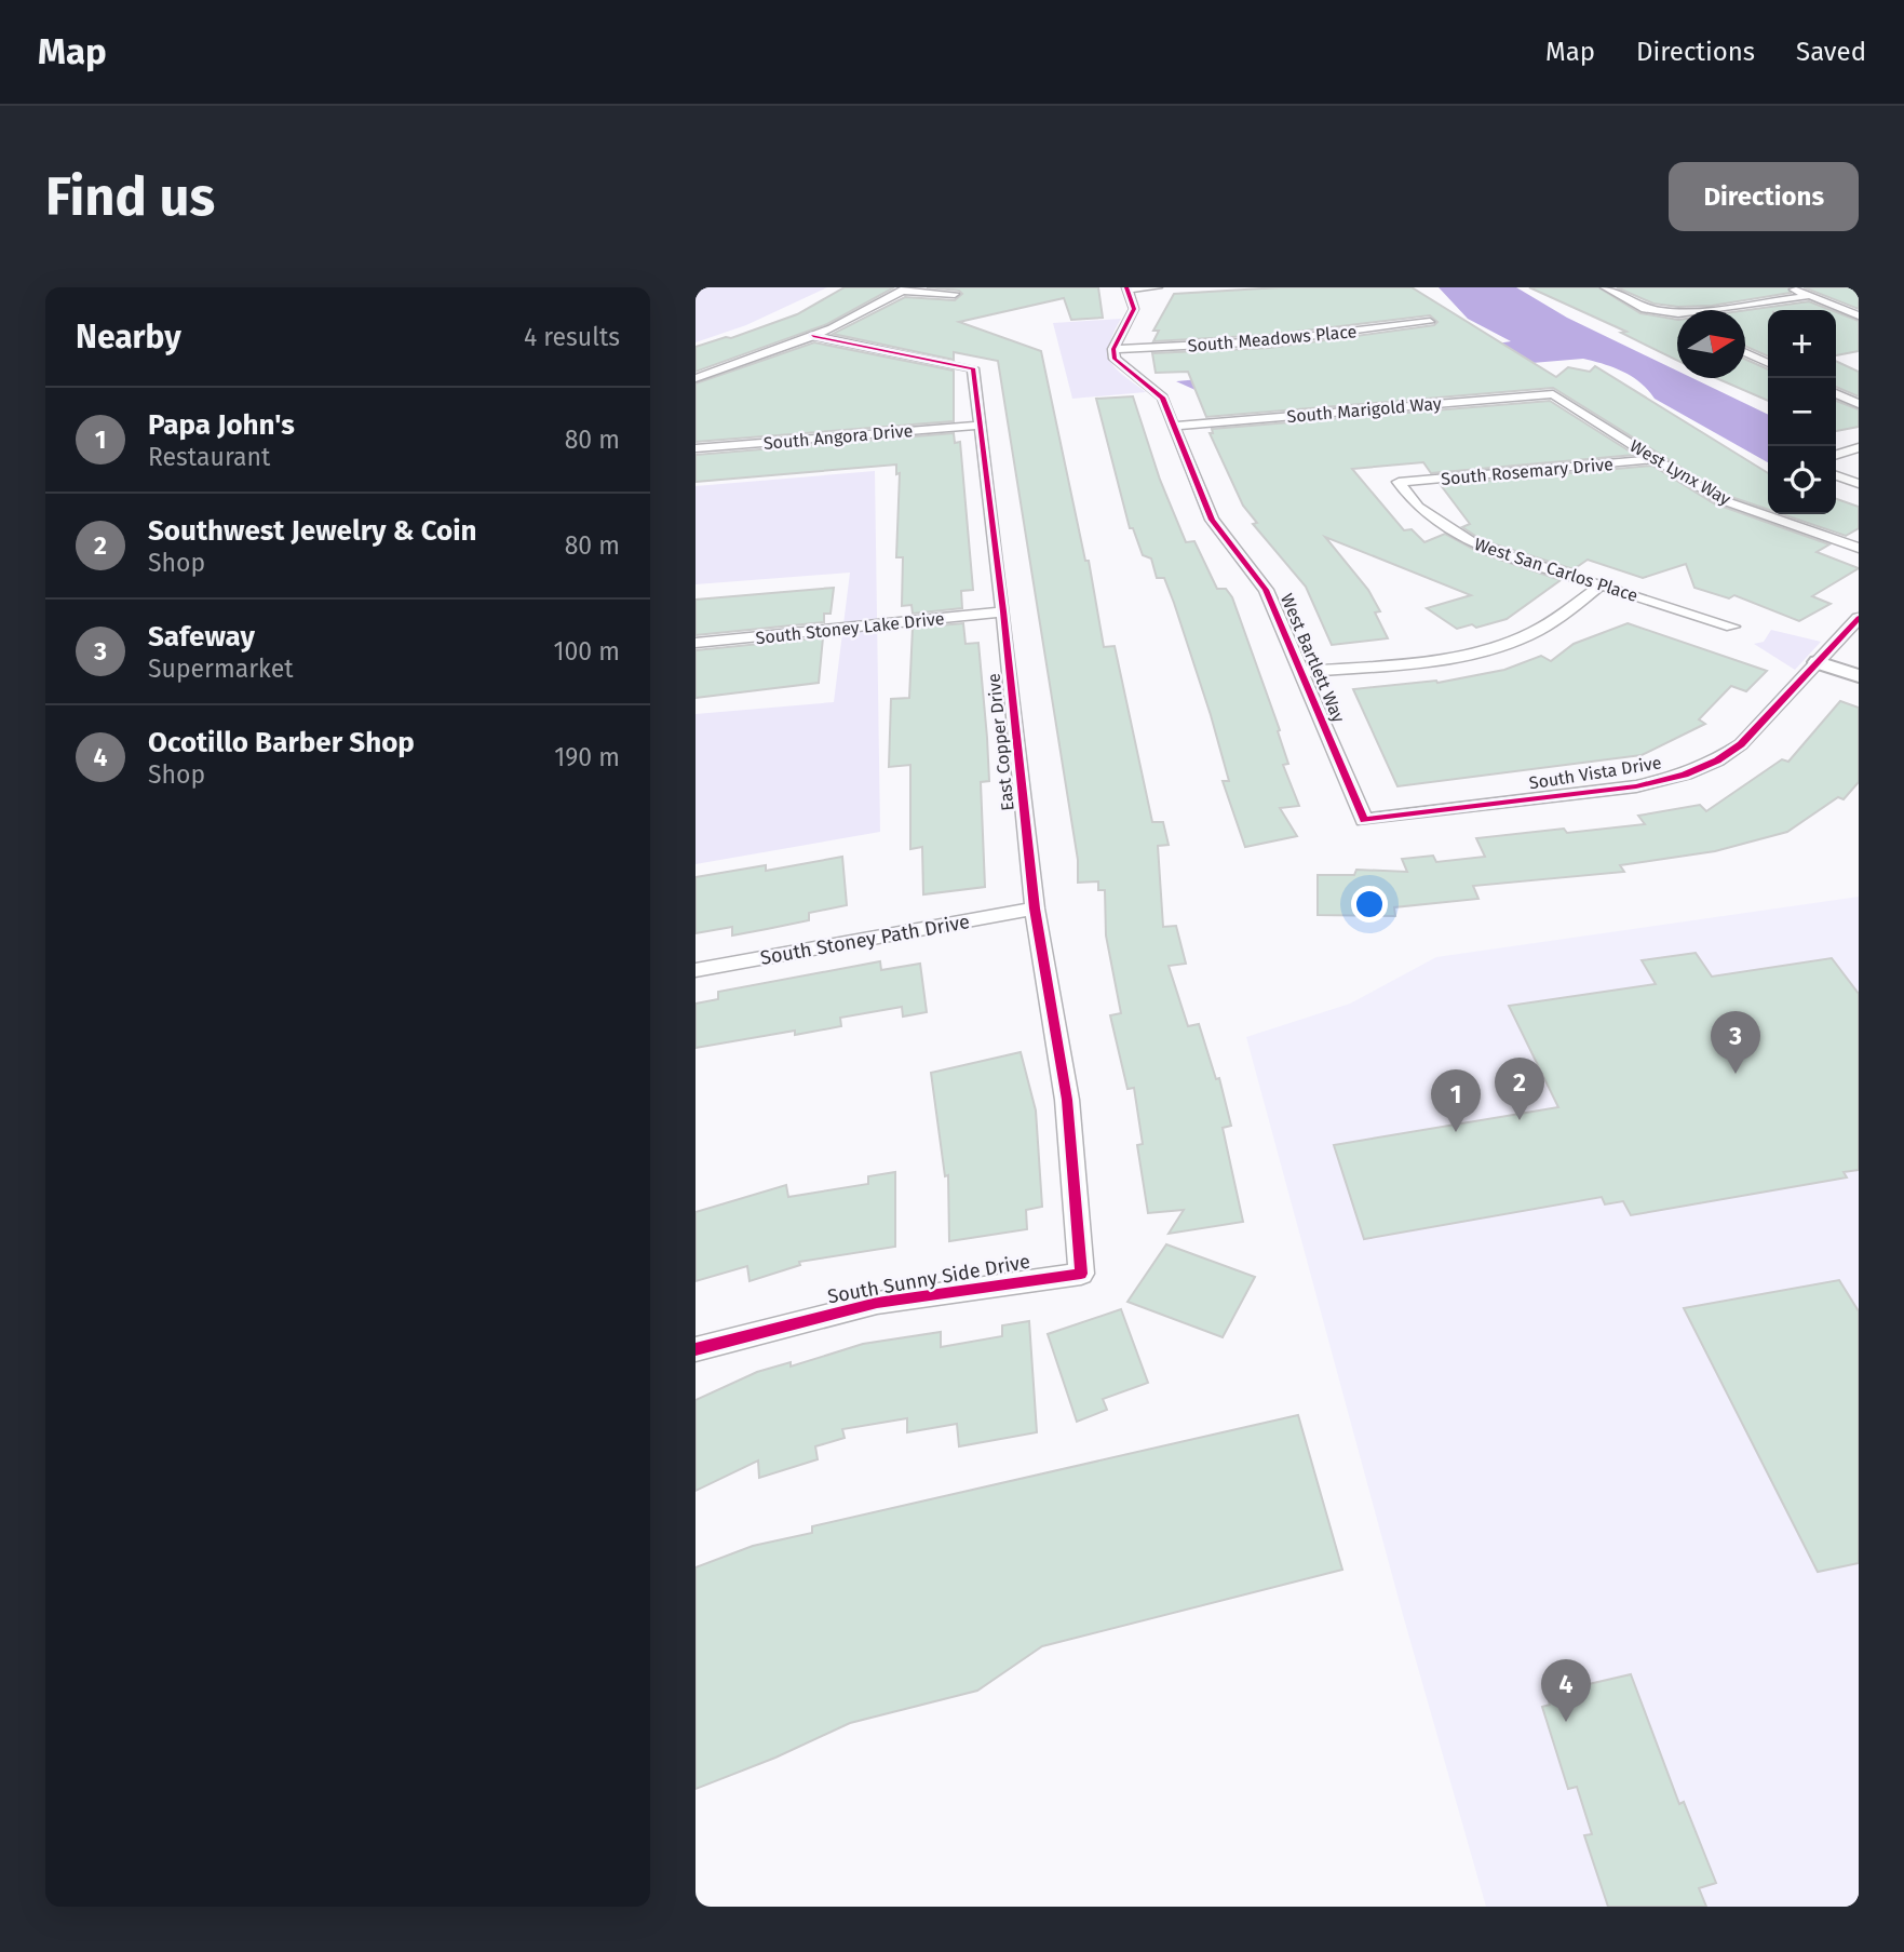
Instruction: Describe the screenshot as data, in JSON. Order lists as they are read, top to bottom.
{
  "streets": {
    "street": [
      "South Meadows Place",
      "South Marigold Way",
      "South Angora Drive",
      "South Rosemary Drive",
      "West Lynx Way",
      "West San Carlos Place",
      "South Stoney Lake Drive",
      "West Bartlett Way",
      "East Copper Drive",
      "South Vista Drive",
      "South Stoney Path Drive",
      "South Sunny Side Drive"
    ]
  },
  "crossings": [
    ["South Meadows Place", "West Bartlett Way"],
    ["South Marigold Way", "West Lynx Way"],
    ["South Marigold Way", "West Bartlett Way"],
    ["South Angora Drive", "East Copper Drive"],
    ["South Rosemary Drive", "West Lynx Way"],
    ["South Rosemary Drive", "West San Carlos Place"],
    ["South Stoney Lake Drive", "East Copper Drive"],
    ["West Bartlett Way", "South Vista Drive"],
    ["East Copper Drive", "South Stoney Path Drive"],
    ["East Copper Drive", "South Sunny Side Drive"]
  ],
  "north": "right",
  "page": {
    "header": "Map",
    "nav": ["Map", "Directions", "Saved"],
    "buttons": "Directions",
    "title": "Find us",
    "heading": ["Nearby", "4 results"],
    "map_buttons": ["+", "−"],
    "list": [
      {
        "mark": "1",
        "name": "Papa John's",
        "note": "Restaurant",
        "value": "80 m"
      },
      {
        "mark": "2",
        "name": "Southwest Jewelry & Coin",
        "note": "Shop",
        "value": "80 m"
      },
      {
        "mark": "3",
        "name": "Safeway",
        "note": "Supermarket",
        "value": "100 m"
      },
      {
        "mark": "4",
        "name": "Ocotillo Barber Shop",
        "note": "Shop",
        "value": "190 m"
      }
    ],
    "pins": [
      "3",
      "2",
      "1",
      "4"
    ]
  }
}
